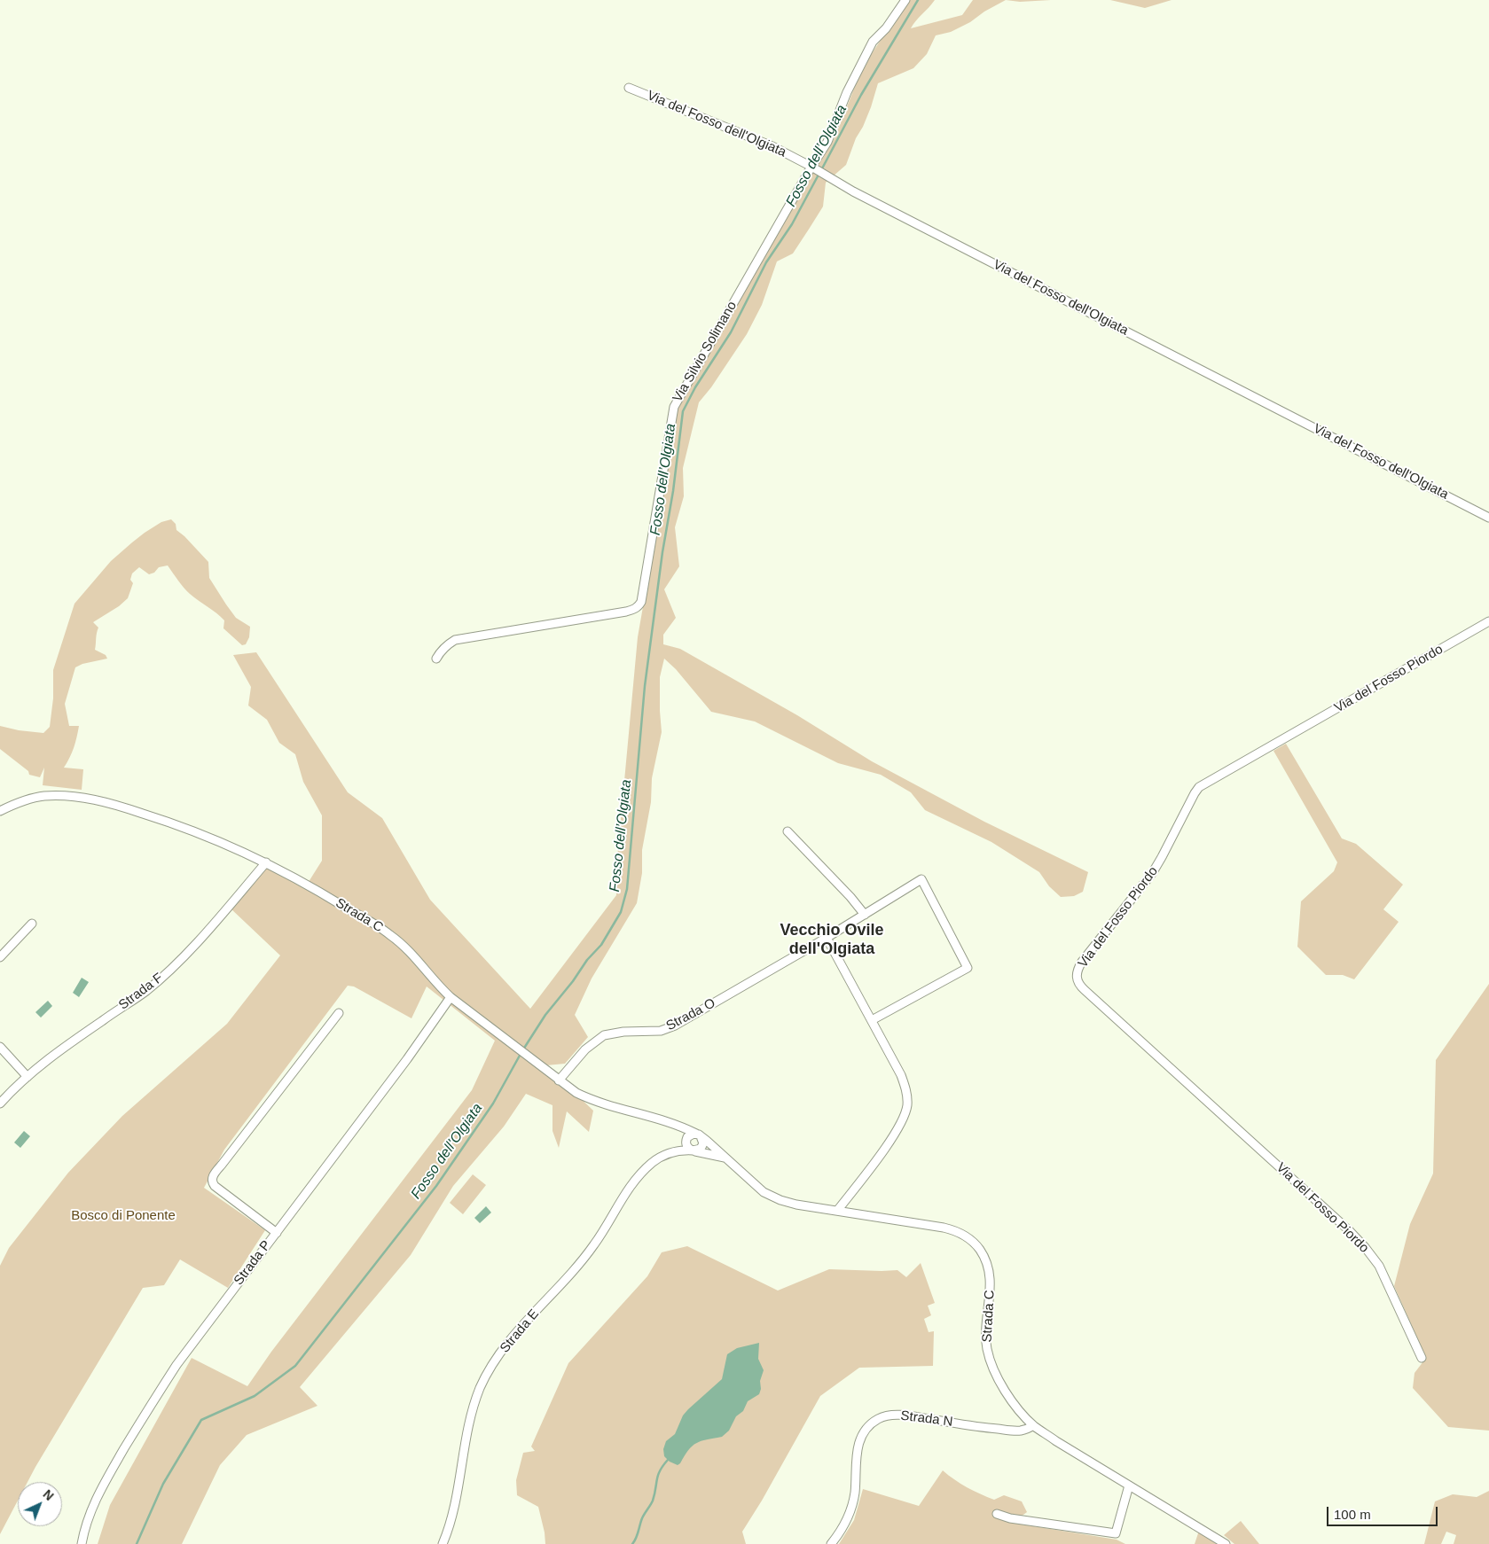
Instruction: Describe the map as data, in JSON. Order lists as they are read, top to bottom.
{
  "streets": {
    "street": [
      "Via del Fosso dell'Olgiata",
      "Via Silvio Solimano",
      "Via del Fosso Piordo",
      "Strada C",
      "Strada F",
      "Strada O",
      "Strada P",
      "Strada E",
      "Strada N"
    ]
  },
  "crossings": [
    ["Via del Fosso dell'Olgiata", "Via Silvio Solimano"],
    ["Strada C", "Strada F"],
    ["Strada C", "Strada O"],
    ["Strada C", "Strada P"],
    ["Strada C", "Strada E"],
    ["Strada C", "Strada N"]
  ],
  "districts": ["Vecchio Ovile dell'Olgiata"],
  "water": ["Fosso dell’Olgiata"],
  "parks": ["Bosco di Ponente"],
  "scale_bar": "100 m",
  "north": "top right"
}
